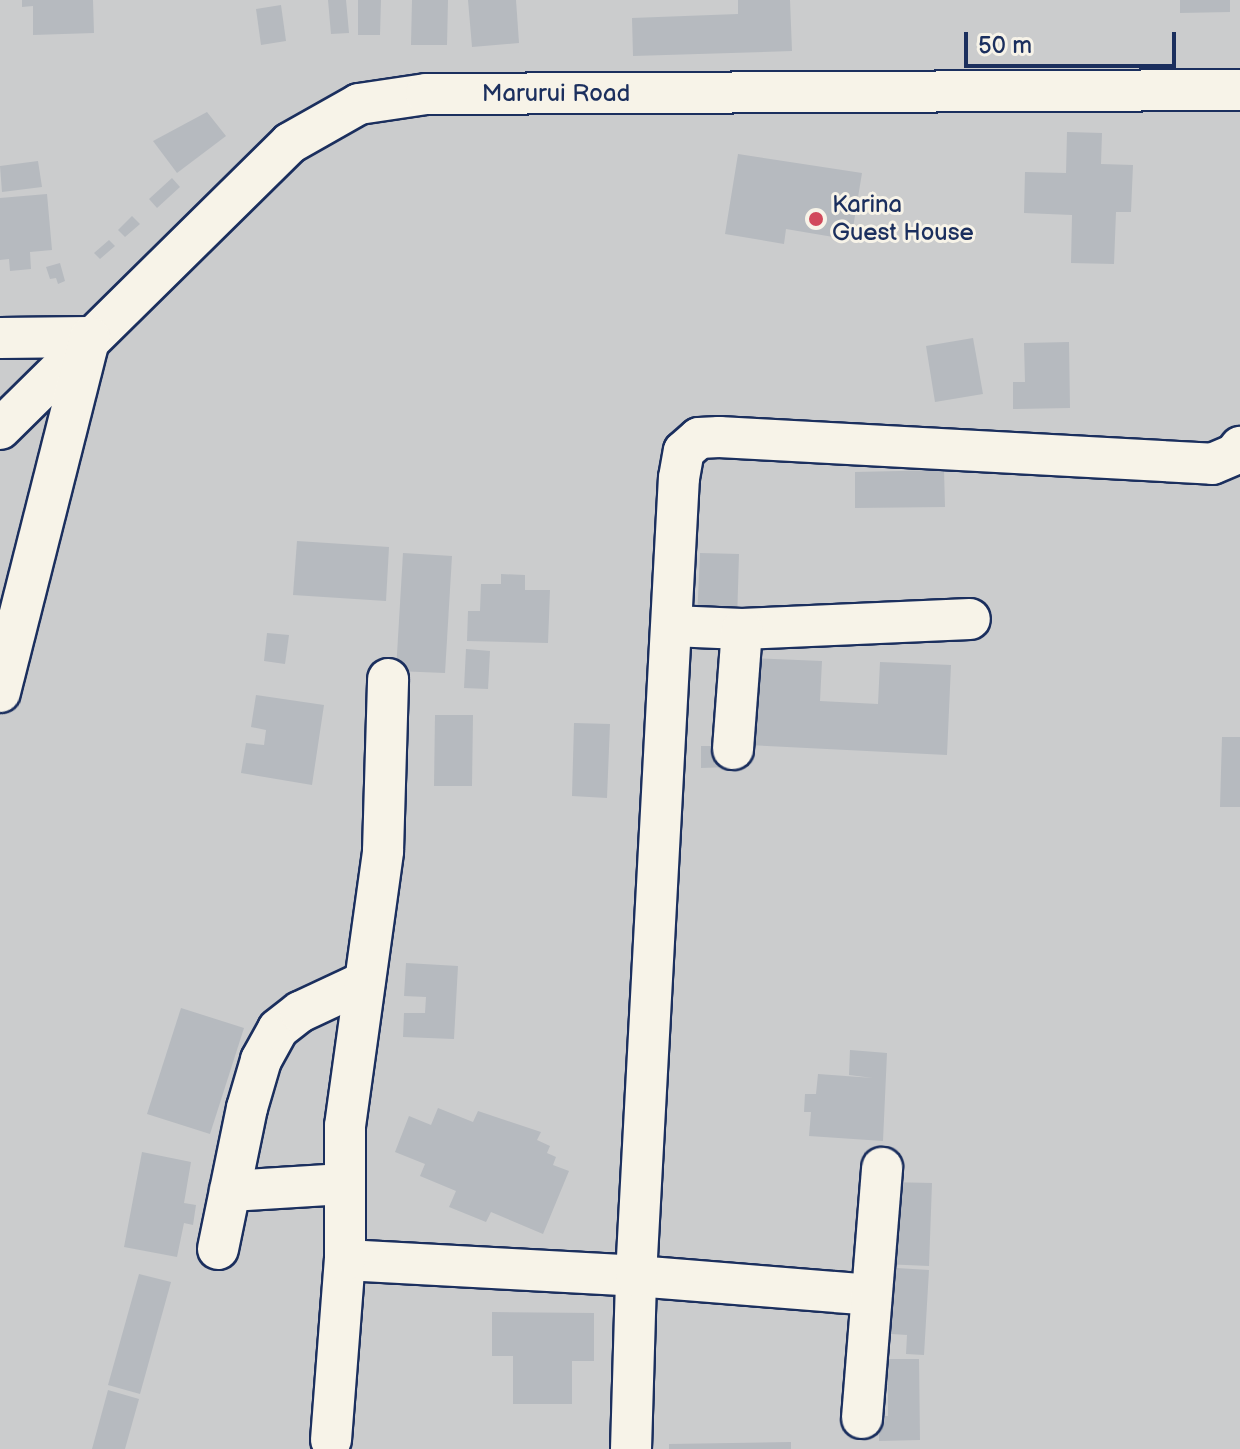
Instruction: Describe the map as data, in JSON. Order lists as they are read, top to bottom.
{
  "streets": {
    "street": ["Marurui Road"]
  },
  "places": ["Karina Guest House"],
  "scale_bar": "50 m"
}
